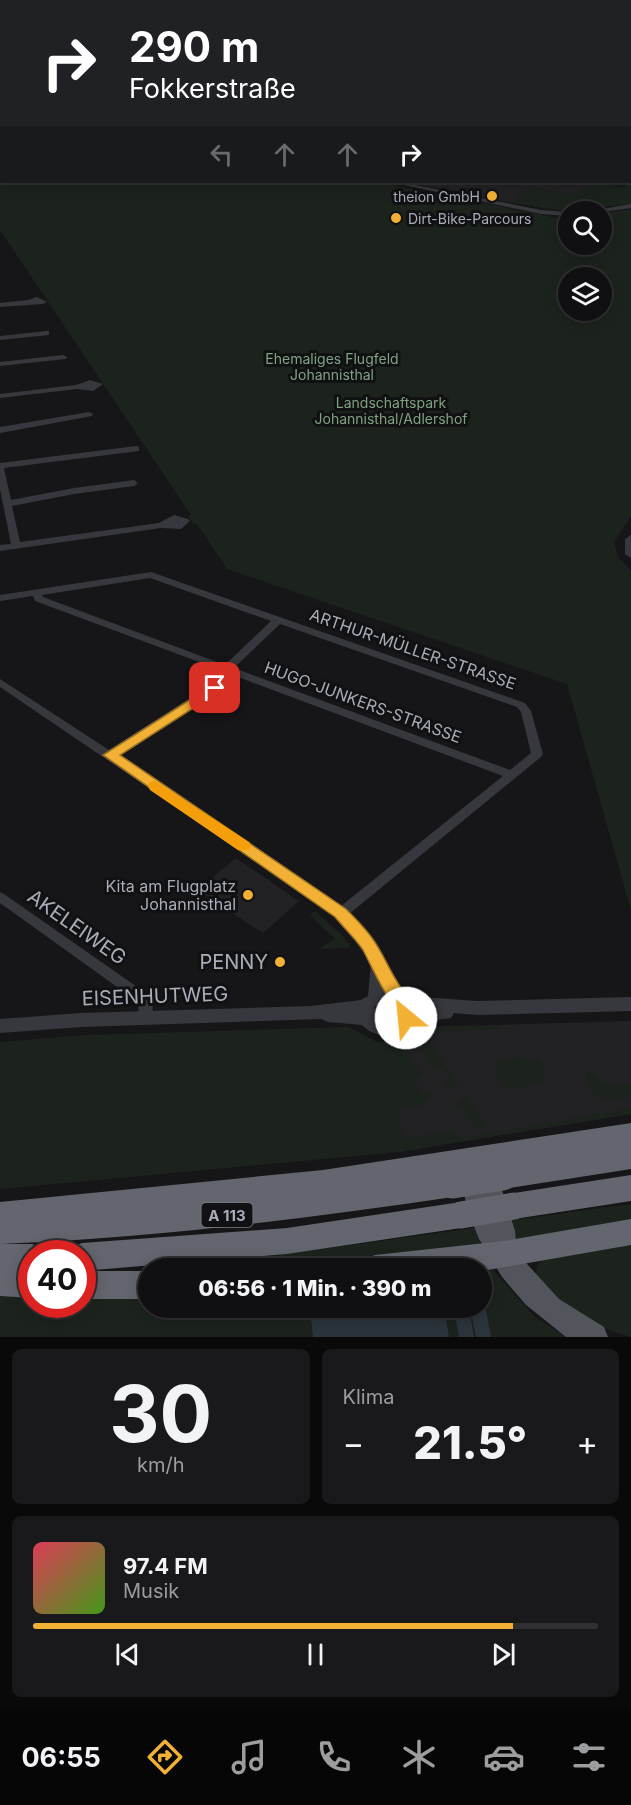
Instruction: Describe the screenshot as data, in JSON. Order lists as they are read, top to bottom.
{
  "streets": {
    "highway": ["A 113"],
    "street": [
      "ARTHUR-MÜLLER-STRASSE",
      "HUGO-JUNKERS-STRASSE",
      "AKELEIWEG",
      "EISENHUTWEG"
    ]
  },
  "crossings": [
    ["ARTHUR-MÜLLER-STRASSE", "HUGO-JUNKERS-STRASSE"],
    ["AKELEIWEG", "EISENHUTWEG"]
  ],
  "parks": ["Ehemaliges Flugfeld Johannisthal", "Landschaftspark Johannisthal/Adlershof"],
  "places": [
    "theion GmbH",
    "Dirt-Bike-Parcours",
    "Kita am Flugplatz Johannisthal",
    "PENNY"
  ],
  "page": {
    "turn": ["290 m", "Fokkerstraße"],
    "limit": "40",
    "trip": "06:56 · 1 Min. · 390 m",
    "tile": [
      ["30", "km/h"],
      "Klima"
    ],
    "heat": ["−", "21.5°", "+"],
    "song": ["97.4 FM", "Musik"],
    "tabs": "06:55"
  }
}
